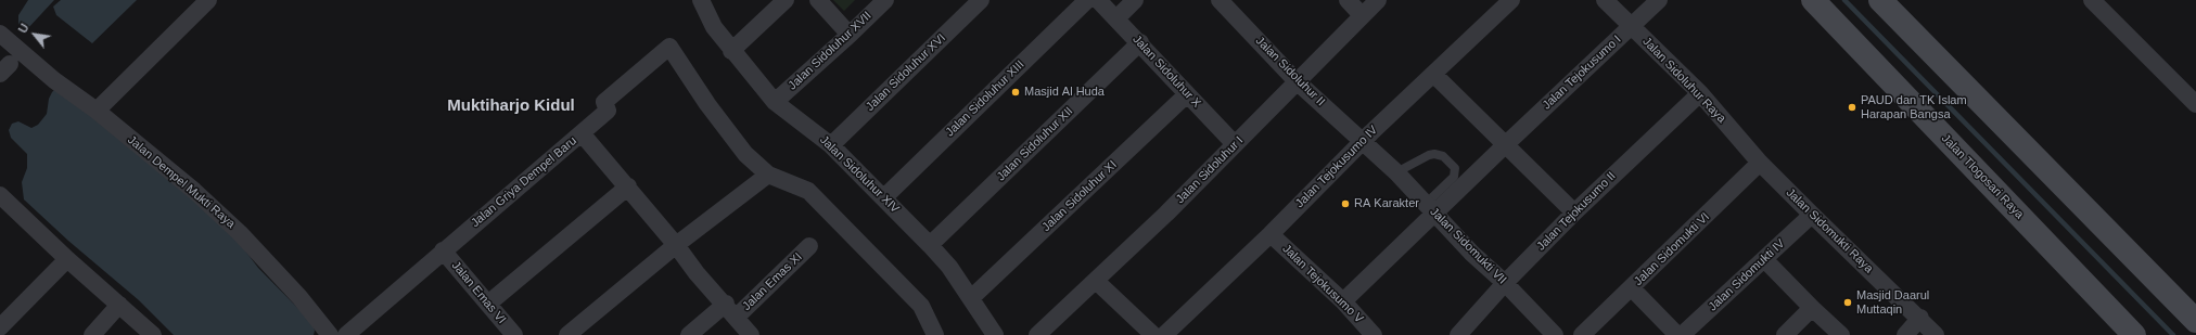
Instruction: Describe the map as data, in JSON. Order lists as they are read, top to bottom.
{
  "streets": {
    "street": [
      "Jalan Sidoluhur XVII",
      "Jalan Sidoluhur X",
      "Jalan Sidoluhur II",
      "Jalan Sidoluhur XVI",
      "Jalan Tejokusumo I",
      "Jalan Sidoluhur Raya",
      "Jalan Sidoluhur XIII",
      "Jalan Sidoluhur XII",
      "Jalan Tejokusumo IV",
      "Jalan Sidoluhur I",
      "Jalan Sidoluhur XIV",
      "Jalan Tlogosari Raya",
      "Jalan Dempel Mukti Raya",
      "Jalan Griya Dempel Baru",
      "Jalan Sidoluhur XI",
      "Jalan Tejokusumo II",
      "Jalan Sidomukti Raya",
      "Jalan Sidomukti VII",
      "Jalan Sidomukti VI",
      "Jalan Sidomukti IV",
      "Jalan Emas XI",
      "Jalan Tejokusumo V",
      "Jalan Emas VI"
    ]
  },
  "crossings": [
    ["Jalan Sidoluhur XVII", "Jalan Sidoluhur XIV"],
    ["Jalan Sidoluhur X", "Jalan Sidoluhur XII"],
    ["Jalan Sidoluhur X", "Jalan Sidoluhur I"],
    ["Jalan Sidoluhur X", "Jalan Sidoluhur XI"],
    ["Jalan Sidoluhur II", "Jalan Tejokusumo IV"],
    ["Jalan Sidoluhur II", "Jalan Sidoluhur I"],
    ["Jalan Sidoluhur II", "Jalan Sidomukti VII"],
    ["Jalan Sidoluhur XVI", "Jalan Sidoluhur XIV"],
    ["Jalan Tejokusumo I", "Jalan Sidoluhur Raya"],
    ["Jalan Tejokusumo I", "Jalan Sidomukti VII"],
    ["Jalan Tejokusumo I", "Jalan Tejokusumo V"],
    ["Jalan Sidoluhur Raya", "Jalan Tejokusumo II"],
    ["Jalan Sidoluhur Raya", "Jalan Sidomukti Raya"],
    ["Jalan Sidoluhur Raya", "Jalan Sidomukti VI"],
    ["Jalan Sidoluhur XIII", "Jalan Sidoluhur XIV"],
    ["Jalan Sidoluhur XII", "Jalan Sidoluhur XIV"],
    ["Jalan Tejokusumo IV", "Jalan Sidomukti VII"],
    ["Jalan Tejokusumo IV", "Jalan Tejokusumo V"],
    ["Jalan Sidoluhur XIV", "Jalan Sidoluhur XI"],
    ["Jalan Griya Dempel Baru", "Jalan Emas XI"],
    ["Jalan Griya Dempel Baru", "Jalan Emas VI"],
    ["Jalan Tejokusumo II", "Jalan Sidomukti VII"],
    ["Jalan Sidomukti Raya", "Jalan Sidomukti VI"],
    ["Jalan Sidomukti Raya", "Jalan Sidomukti IV"]
  ],
  "districts": ["Muktiharjo Kidul"],
  "places": [
    "Masjid Al Huda",
    "PAUD dan TK Islam Harapan Bangsa",
    "RA Karakter",
    "Masjid Daarul Muttaqin"
  ],
  "north": "top left"
}
